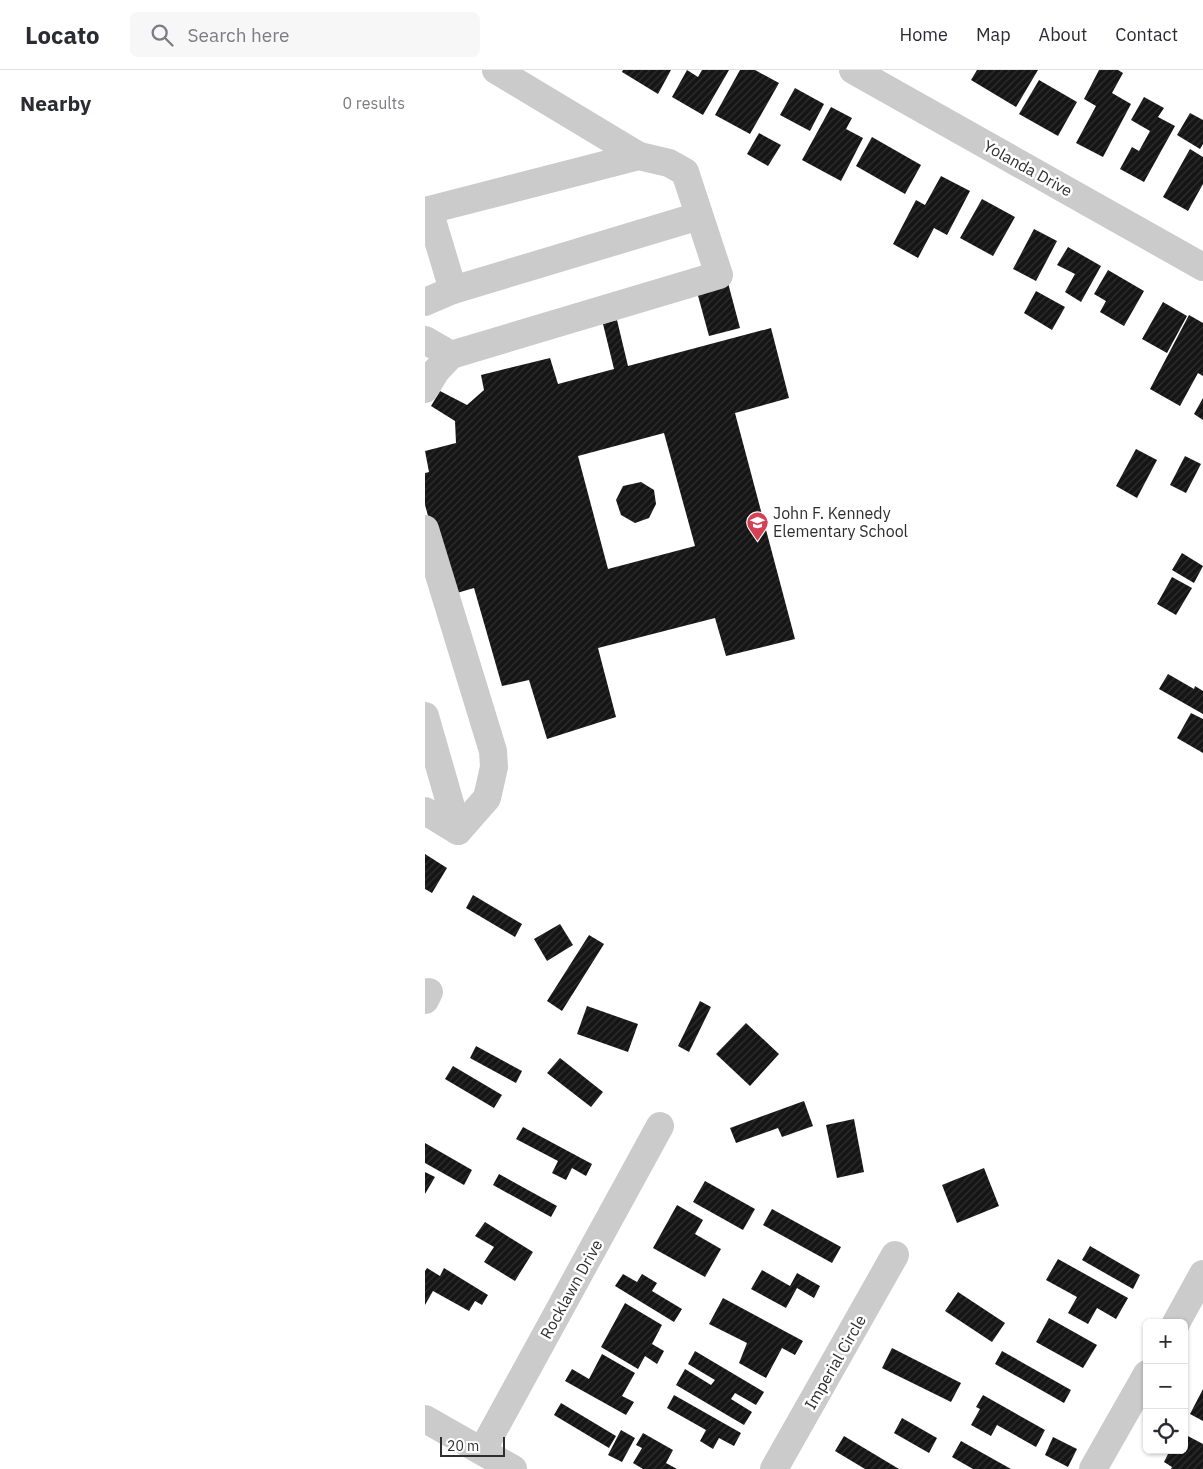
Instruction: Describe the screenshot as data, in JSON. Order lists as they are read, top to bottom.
{
  "streets": {
    "street": ["Yolanda Drive", "Rocklawn Drive", "Imperial Circle"]
  },
  "places": {
    "school or university": ["John F. Kennedy Elementary School"]
  },
  "scale_bar": "20 m",
  "page": {
    "header": "Locato",
    "search": "Search here",
    "nav": [
      "Home",
      "Map",
      "About",
      "Contact"
    ],
    "heading": ["Nearby", "0 results"],
    "map_buttons": ["+", "−"],
    "scale": "20 m"
  }
}
